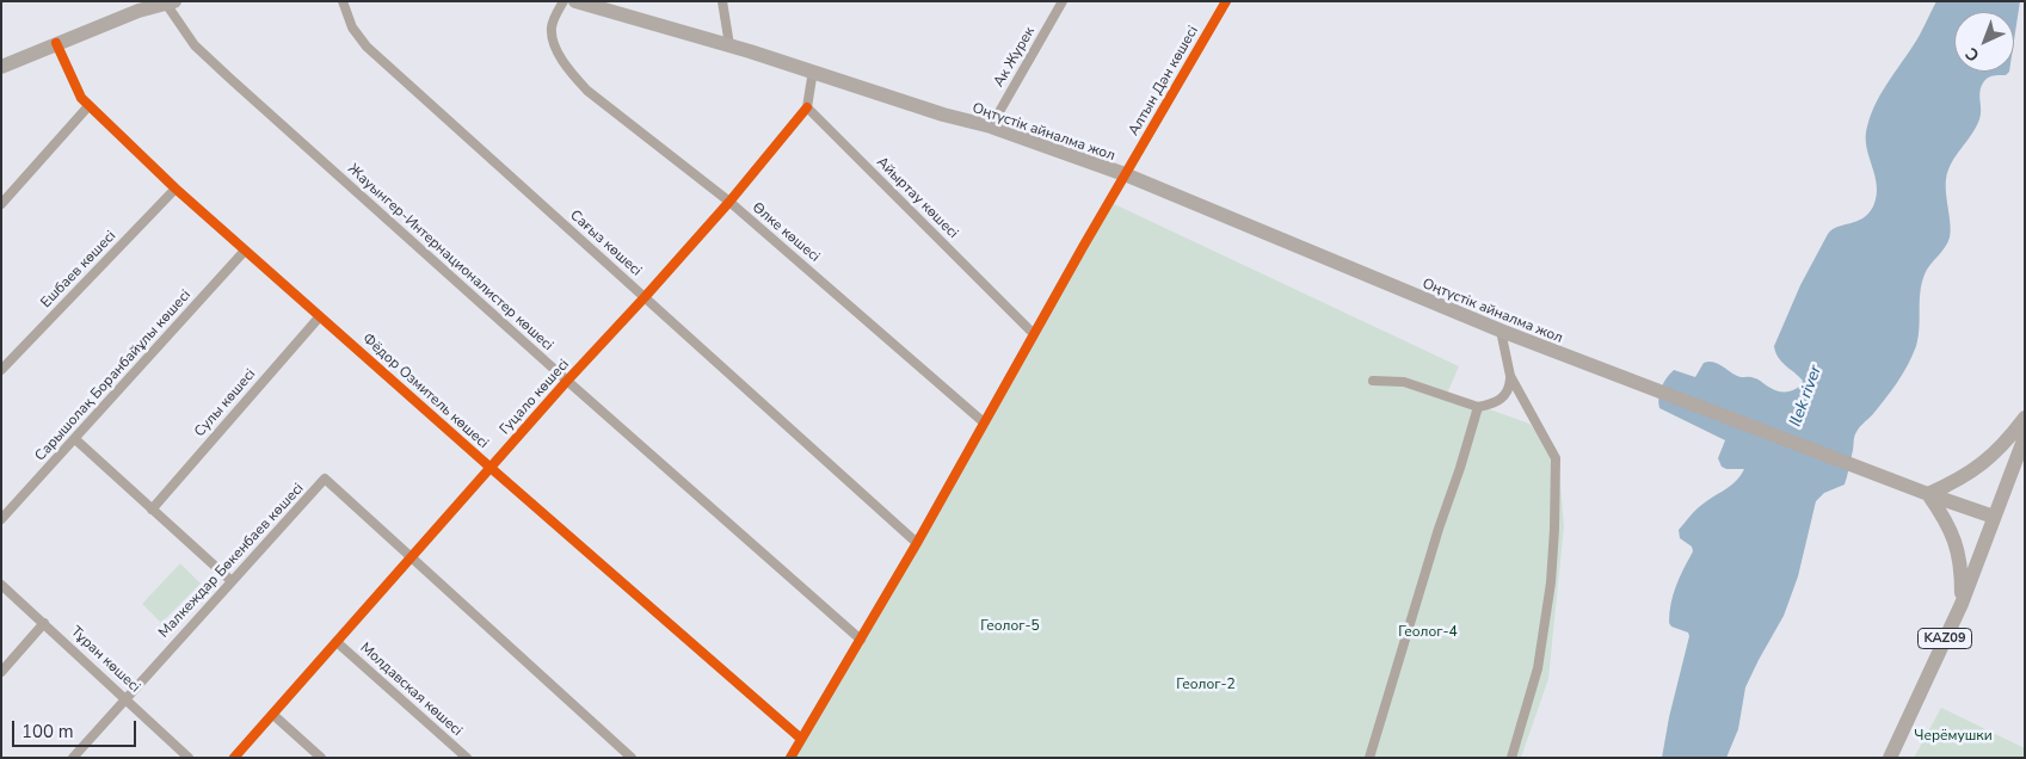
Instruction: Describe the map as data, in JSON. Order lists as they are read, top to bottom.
{
  "streets": {
    "highway": ["Оңтүстік айналма жол", "KAZ09"],
    "street": [
      "Ак Журек",
      "Алтын Дән көшесі",
      "Айыртау көшесі",
      "Өлке көшесі",
      "Сағыз көшесі",
      "Жауынгер-Интернационалистер көшесі",
      "Ешбаев көшесі",
      "Сарышолақ Боранбайұлы көшесі",
      "Фёдор Озмитель көшесі",
      "Гуцало көшесі",
      "Сулы көшесі",
      "Малкеждар Бөкенбаев көшесі",
      "Тұран көшесі",
      "Молдавская көшесі"
    ]
  },
  "crossings": [
    ["Ак Журек", "Оңтүстік айналма жол"],
    ["Алтын Дән көшесі", "Оңтүстік айналма жол"],
    ["Алтын Дән көшесі", "Айыртау көшесі"],
    ["Алтын Дән көшесі", "Өлке көшесі"],
    ["Алтын Дән көшесі", "Сағыз көшесі"],
    ["Алтын Дән көшесі", "Жауынгер-Интернационалистер көшесі"],
    ["Алтын Дән көшесі", "Фёдор Озмитель көшесі"],
    ["Оңтүстік айналма жол", "KAZ09"],
    ["Айыртау көшесі", "Гуцало көшесі"],
    ["Өлке көшесі", "Гуцало көшесі"],
    ["Сағыз көшесі", "Гуцало көшесі"],
    ["Жауынгер-Интернационалистер көшесі", "Гуцало көшесі"],
    ["Ешбаев көшесі", "Фёдор Озмитель көшесі"],
    ["Сарышолақ Боранбайұлы көшесі", "Фёдор Озмитель көшесі"],
    ["Фёдор Озмитель көшесі", "Гуцало көшесі"],
    ["Фёдор Озмитель көшесі", "Сулы көшесі"],
    ["Гуцало көшесі", "Малкеждар Бөкенбаев көшесі"],
    ["Гуцало көшесі", "Молдавская көшесі"],
    ["Малкеждар Бөкенбаев көшесі", "Тұран көшесі"]
  ],
  "water": ["Ilek river"],
  "parks": [
    "Геолог-5",
    "Геолог-4",
    "Геолог-2",
    "Черёмушки"
  ],
  "scale_bar": "100 m",
  "north": "bottom left"
}
